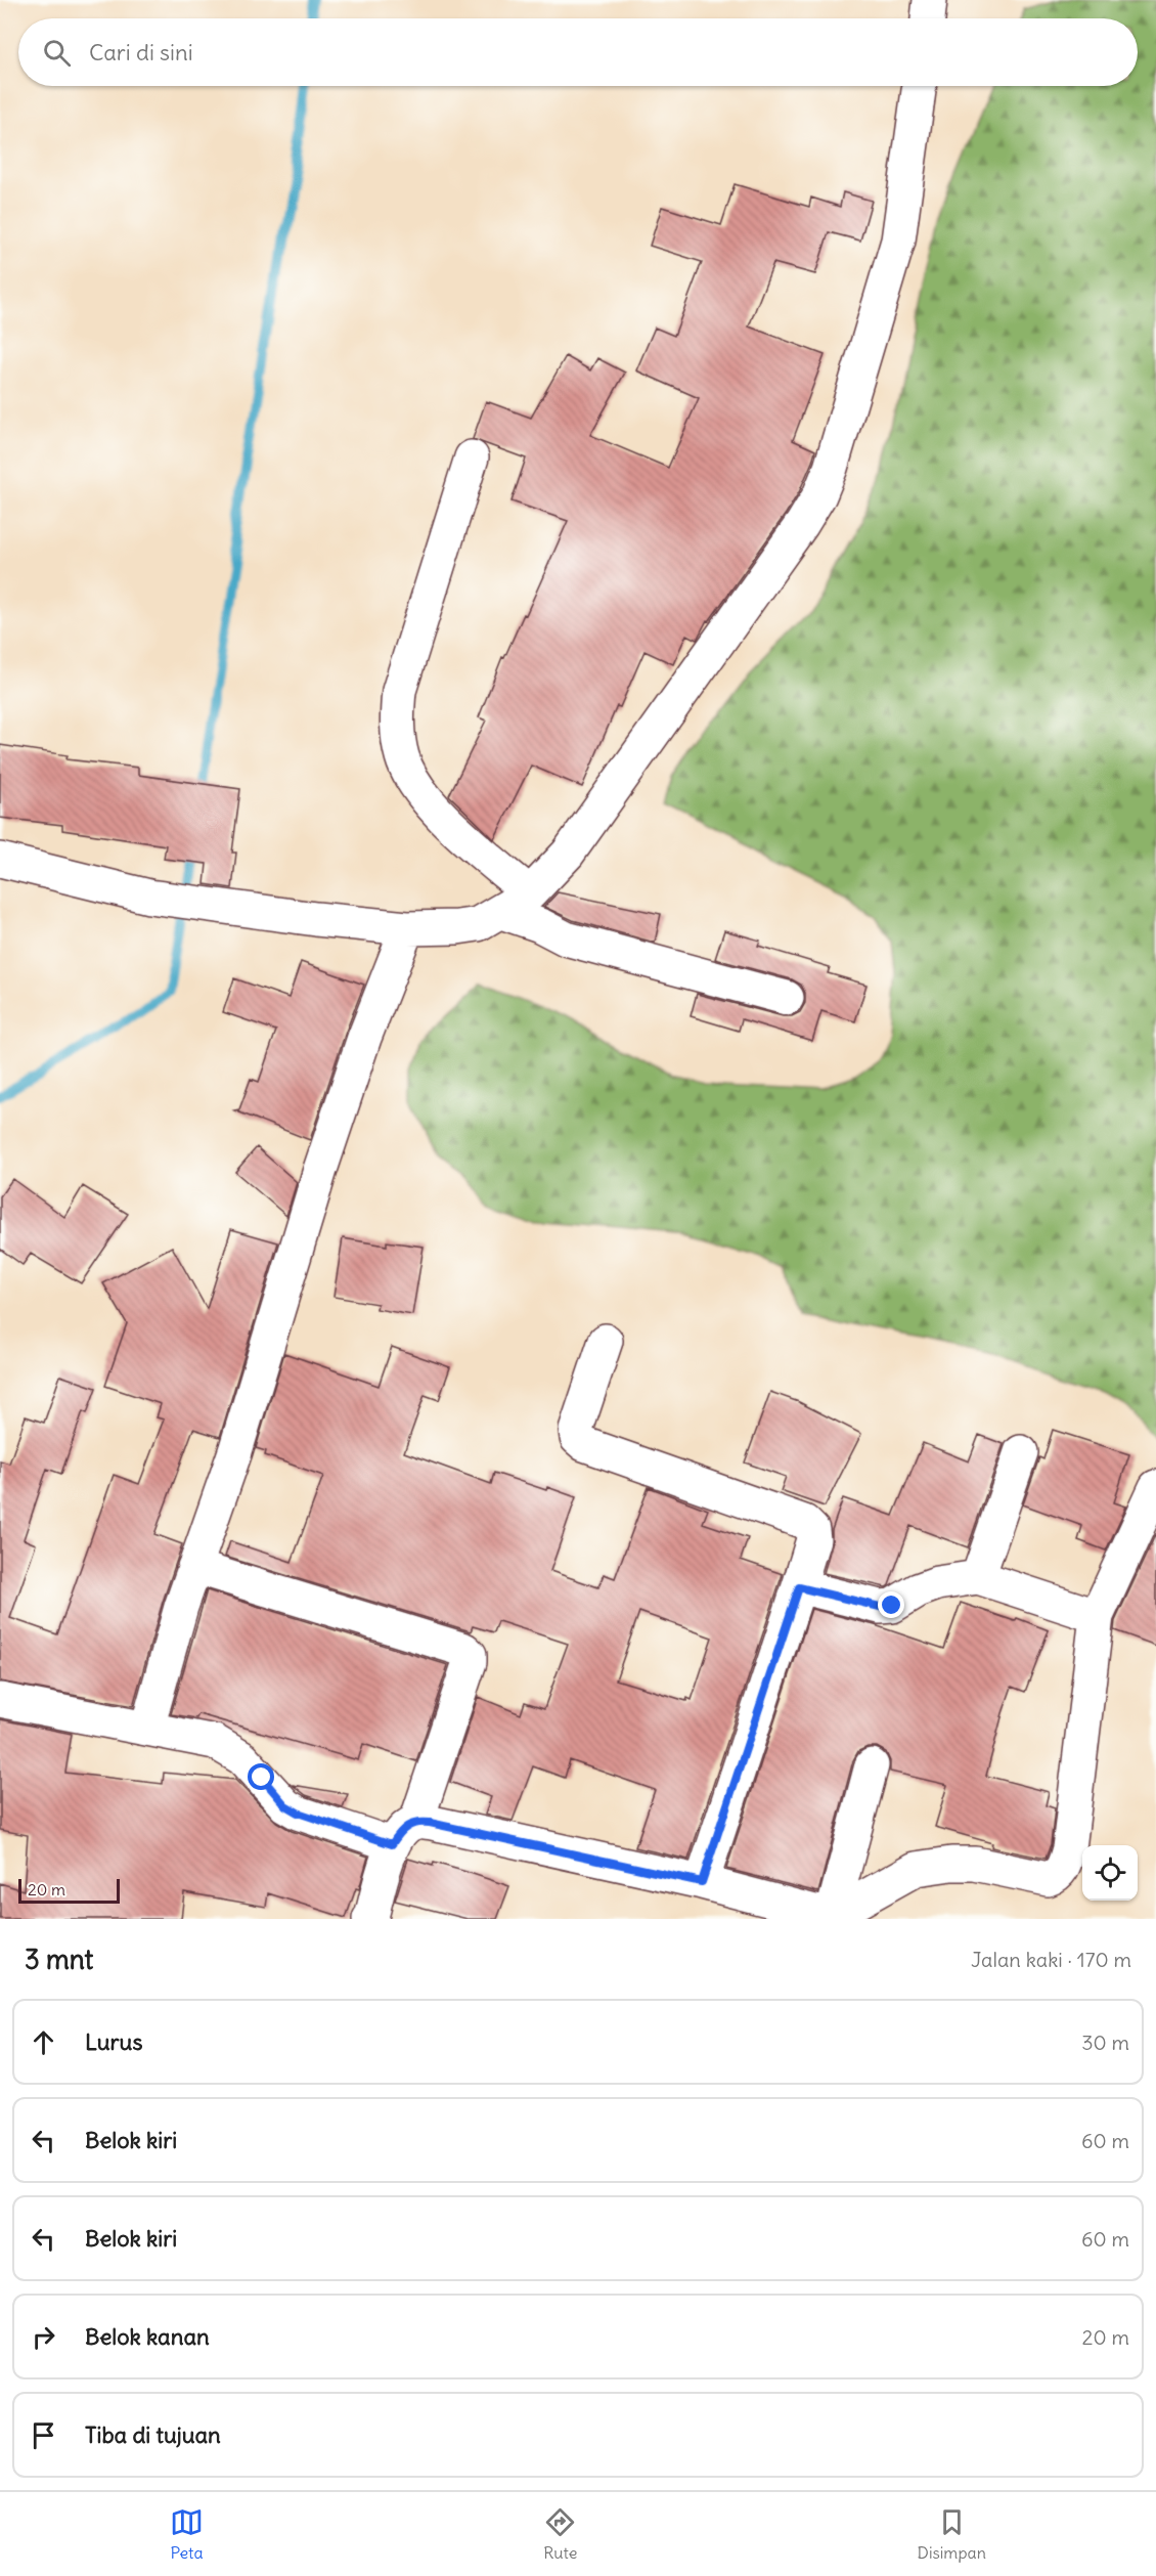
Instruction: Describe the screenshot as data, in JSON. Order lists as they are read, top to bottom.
{
  "scale_bar": "20 m",
  "page": {
    "search": "Cari di sini",
    "scale": "20 m",
    "heading": ["3 mnt", "Jalan kaki · 170 m"],
    "list": [
      ["Lurus", "30 m"],
      ["Belok kiri", "60 m"],
      ["Belok kiri", "60 m"],
      ["Belok kanan", "20 m"],
      "Tiba di tujuan"
    ],
    "nav": ["Peta", "Rute", "Disimpan"]
  }
}
